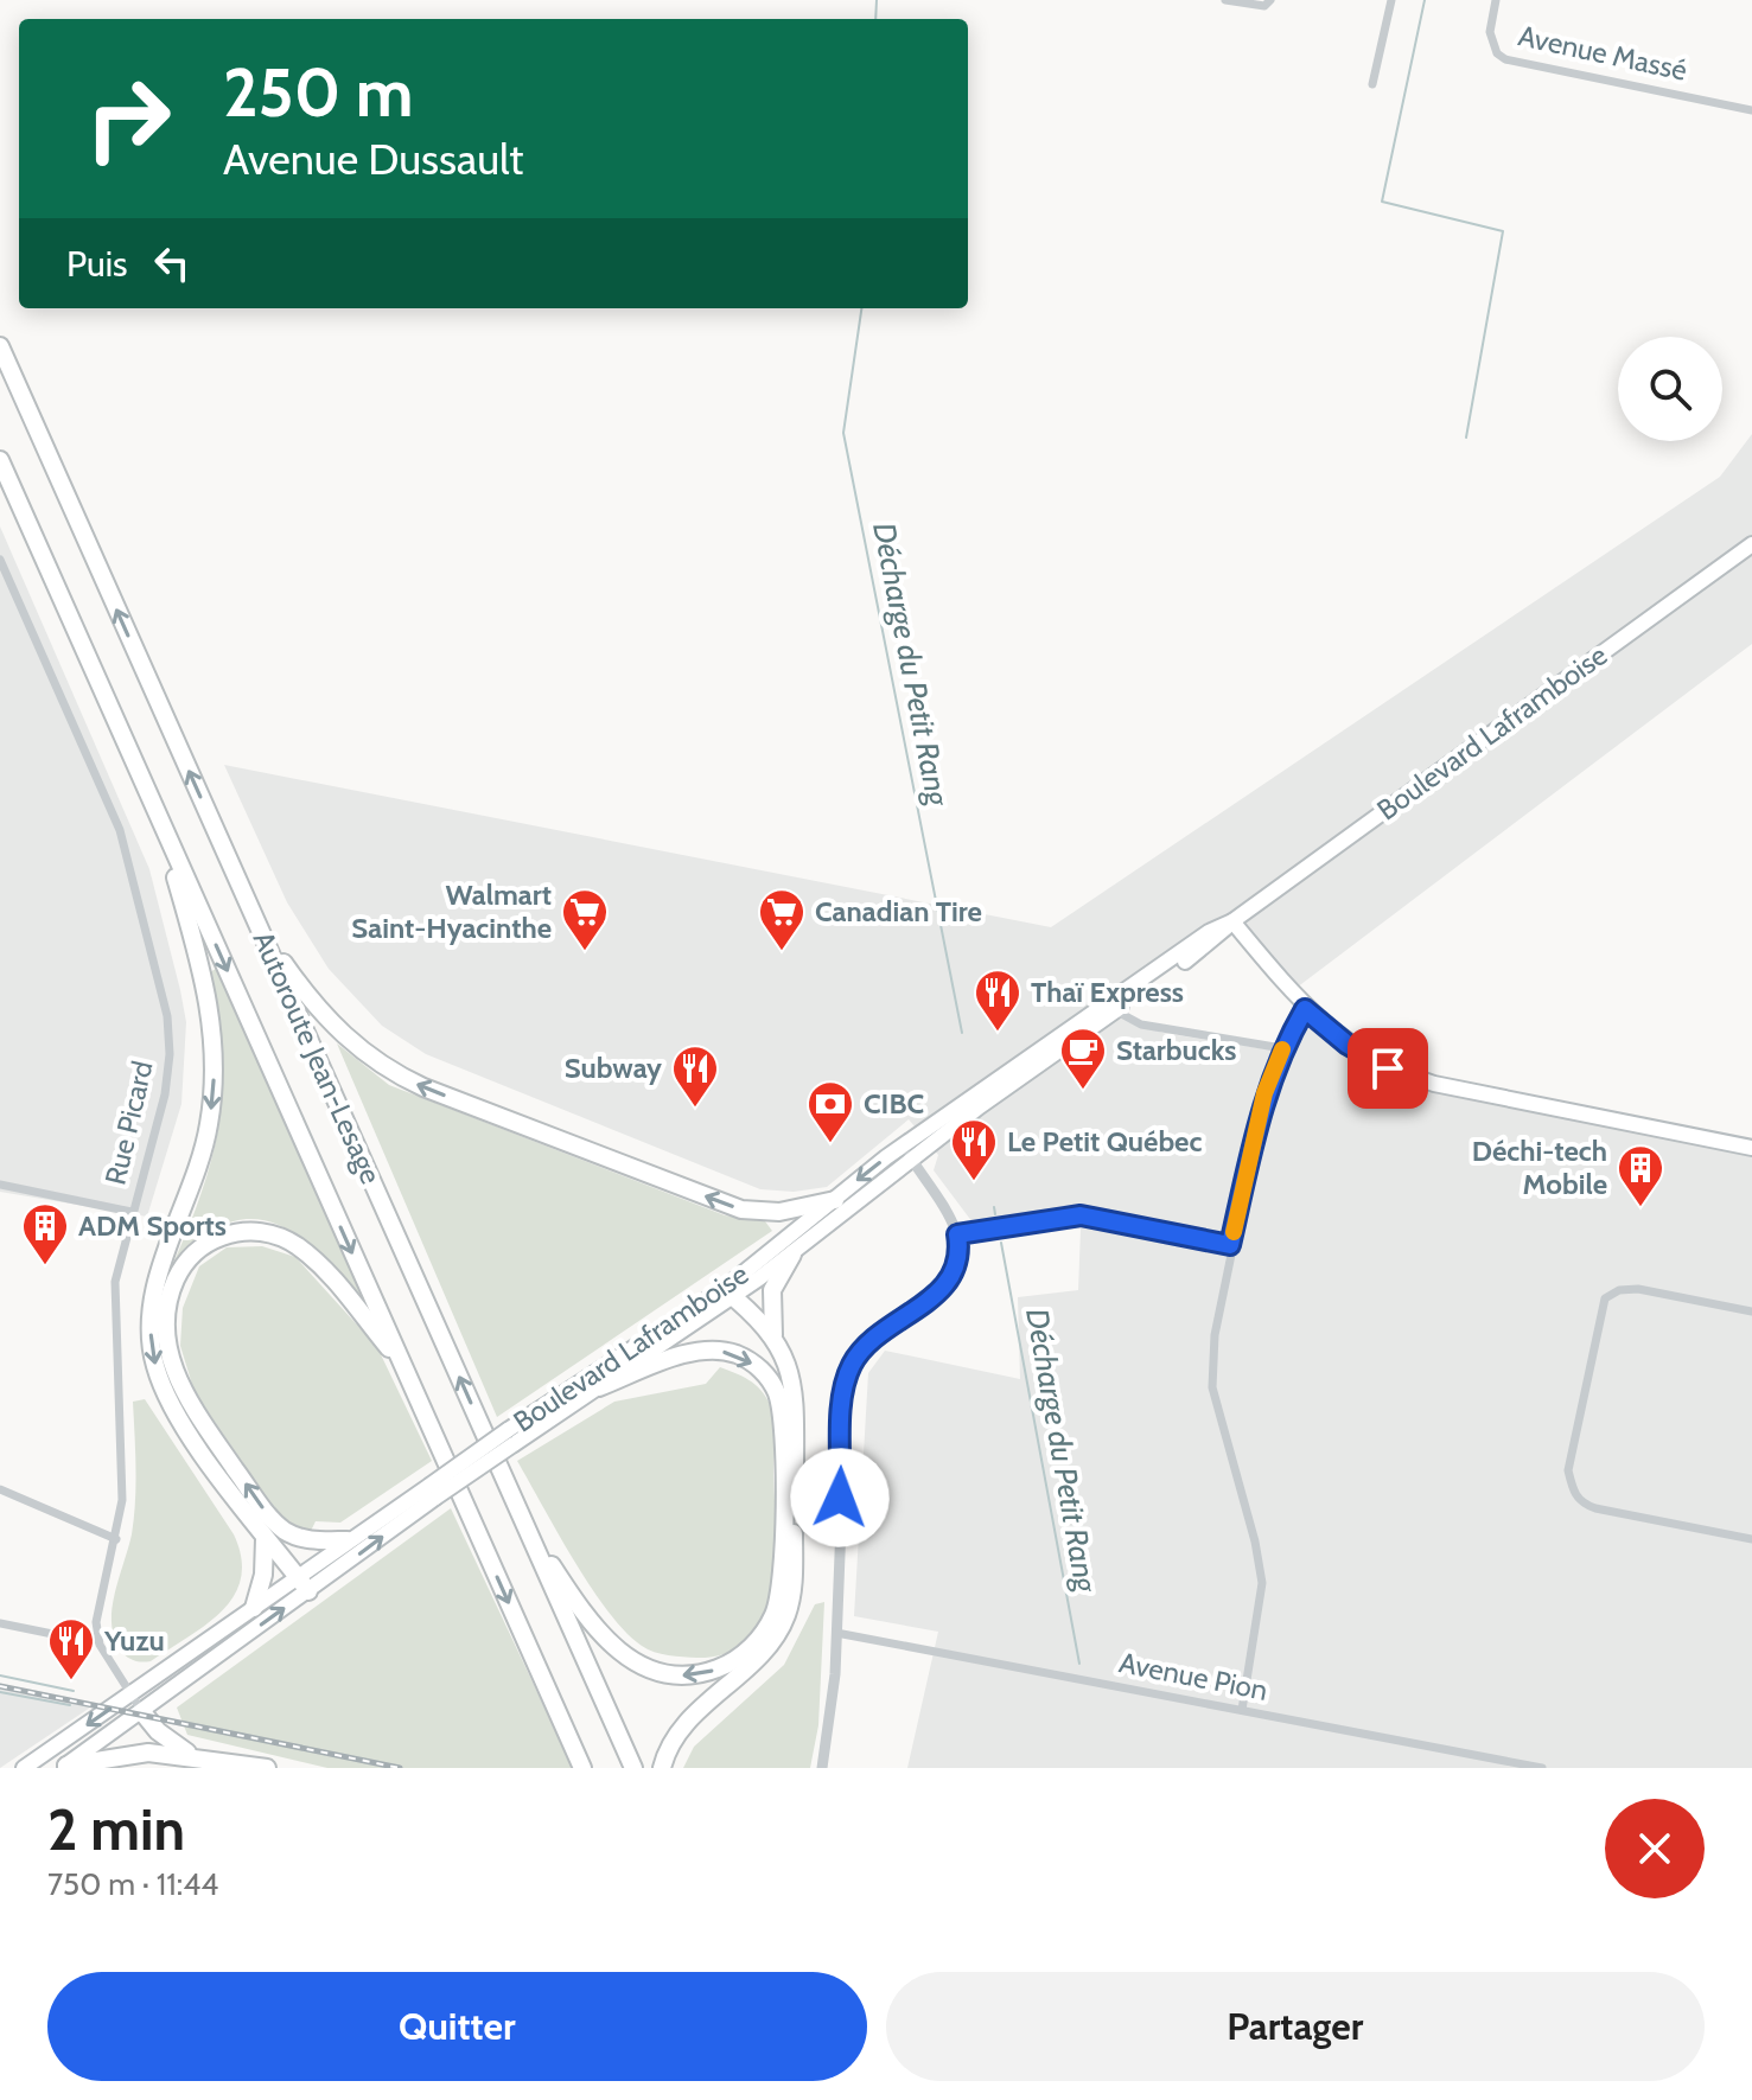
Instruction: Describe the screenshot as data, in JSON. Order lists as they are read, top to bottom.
{
  "streets": {
    "highway": ["Autoroute Jean-Lesage"],
    "main road": ["Boulevard Laframboise"],
    "street": ["Avenue Massé", "Rue Picard", "Avenue Pion"]
  },
  "water": ["Décharge du Petit Rang"],
  "places": {
    "supermarket": ["Walmart Saint-Hyacinthe", "Canadian Tire"],
    "restaurant": [
      "Thaï Express",
      "Subway",
      "Le Petit Québec",
      "Yuzu"
    ],
    "cafe": ["Starbucks"],
    "bank": ["CIBC"],
    "building": ["Déchi-tech Mobile", "ADM Sports"]
  },
  "page": {
    "turn": ["250 m", "Avenue Dussault"],
    "then": "Puis",
    "heading": ["2 min", "750 m · 11:44"],
    "buttons": ["Quitter", "Partager"]
  }
}
